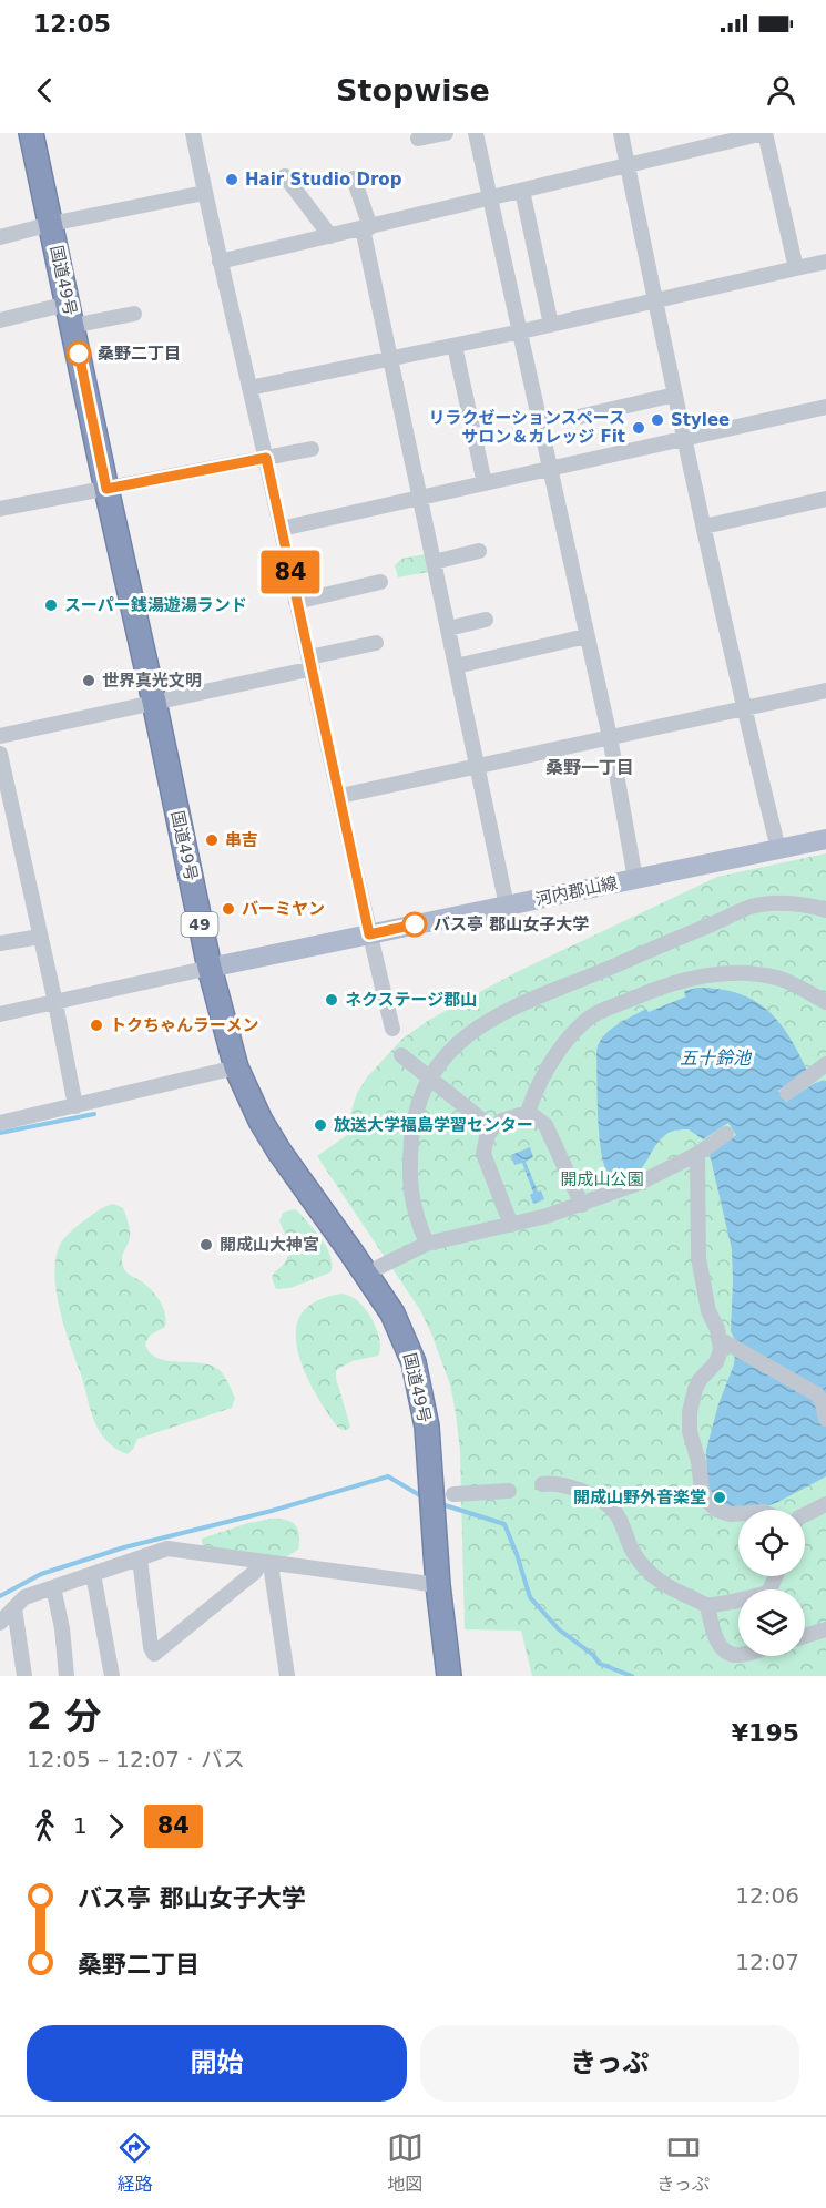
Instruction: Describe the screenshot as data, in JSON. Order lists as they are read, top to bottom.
{
  "streets": {
    "highway": ["国道49号", "49"],
    "main road": ["河内郡山線"]
  },
  "crossings": [
    ["国道49号", "河内郡山線"]
  ],
  "districts": ["桑野一丁目"],
  "water": ["五十鈴池"],
  "parks": ["開成山公園"],
  "places": [
    "Hair Studio Drop",
    "桑野二丁目",
    "Stylee",
    "リラクゼーションスペース サロン＆カレッジ Fit",
    "スーパー銭湯遊湯ランド",
    "世界真光文明",
    "串吉",
    "バーミヤン",
    "バス亭 郡山女子大学",
    "ネクステージ郡山",
    "トクちゃんラーメン",
    "放送大学福島学習センター",
    "開成山大神宮",
    "開成山野外音楽堂"
  ],
  "lines": ["bus line 84"],
  "page": {
    "status": "12:05",
    "header": "Stopwise",
    "on_map": "84",
    "heading": ["2 分", "12:05 – 12:07 · バス", "¥195"],
    "legs": ["1", "84"],
    "list": [
      {
        "name": "バス亭 郡山女子大学",
        "value": "12:06"
      },
      {
        "name": "桑野二丁目",
        "value": "12:07"
      }
    ],
    "buttons": ["開始", "きっぷ"],
    "tabs": ["経路", "地図", "きっぷ"]
  }
}
